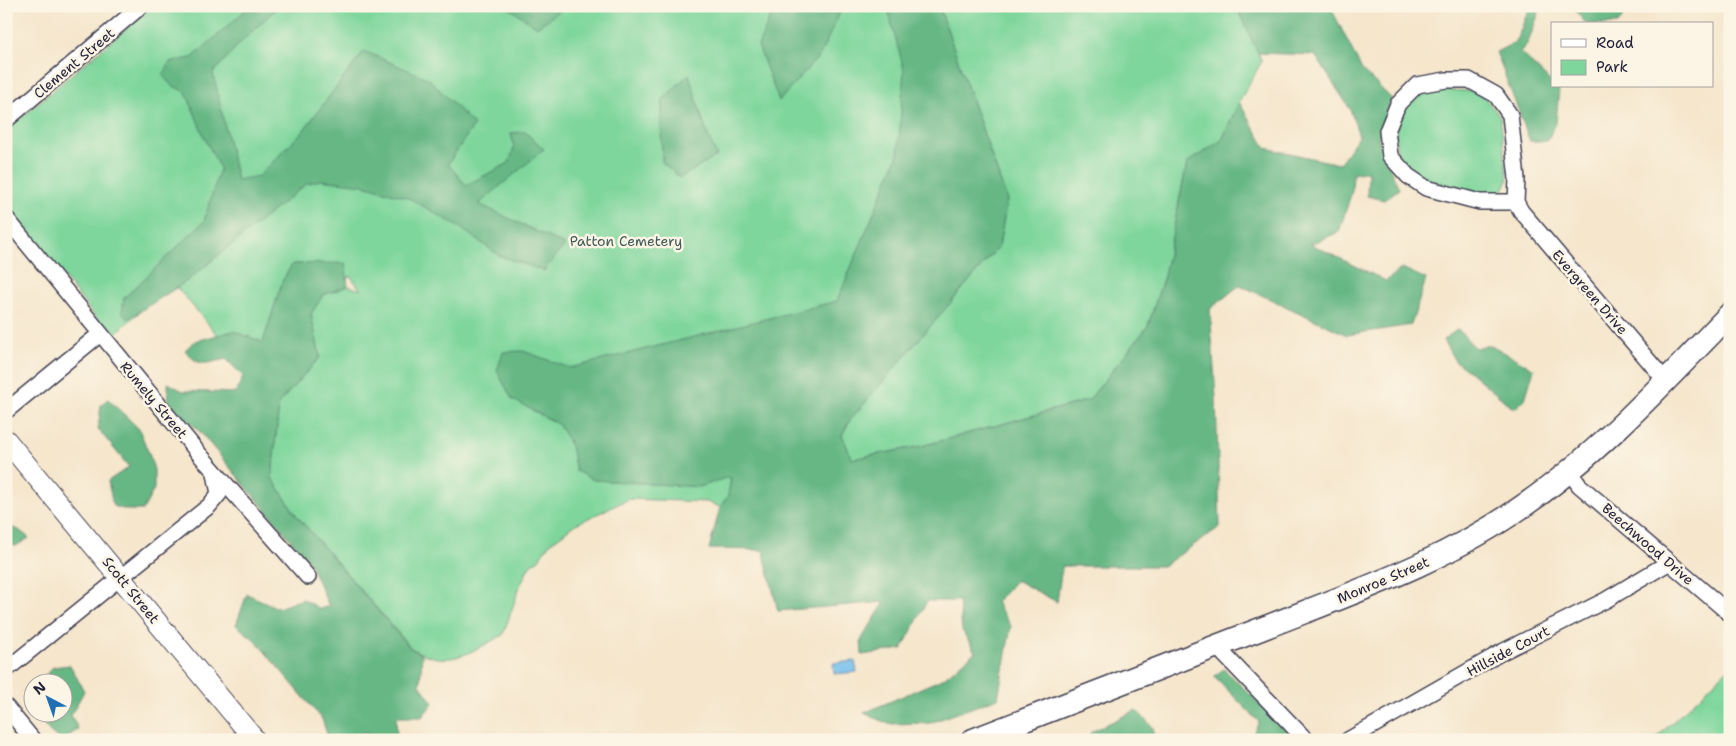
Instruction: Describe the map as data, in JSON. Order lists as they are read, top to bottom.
{
  "streets": {
    "main road": ["Monroe Street"],
    "street": [
      "Clement Street",
      "Evergreen Drive",
      "Rumely Street",
      "Beechwood Drive",
      "Scott Street",
      "Hillside Court"
    ]
  },
  "crossings": [
    ["Evergreen Drive", "Monroe Street"],
    ["Beechwood Drive", "Monroe Street"],
    ["Beechwood Drive", "Hillside Court"]
  ],
  "parks": ["Patton Cemetery"],
  "legend": ["Road", "Park"],
  "north": "top left"
}
